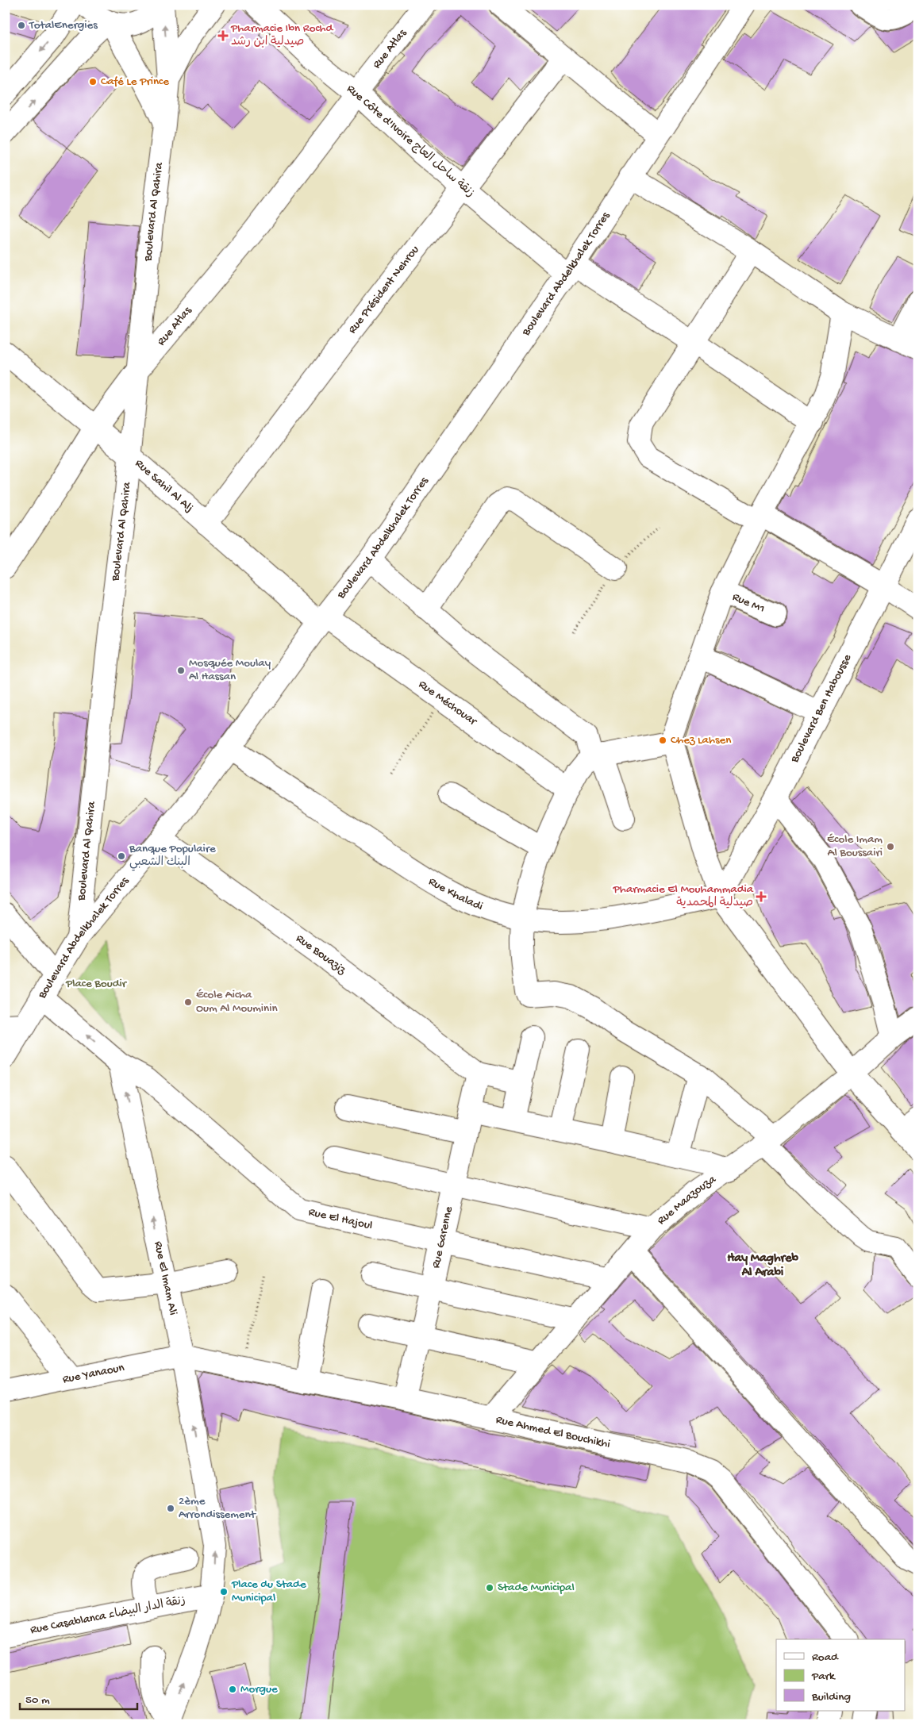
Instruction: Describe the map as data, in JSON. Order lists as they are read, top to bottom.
{
  "streets": {
    "street": [
      "Rue Atlas",
      "Rue Côte d'Ivoire زنقة ساحل العاج",
      "Boulevard Al Qahira",
      "Boulevard Abdelkhalek Torres",
      "Rue Président Nehrou",
      "Rue Sahil Al Alj",
      "Rue M1",
      "Rue Méchouar",
      "Boulevard Ben Habousse",
      "Rue Khaladi",
      "Rue Bouaziz",
      "Rue Maazouza",
      "Rue El Hajoul",
      "Rue Garenne",
      "Rue El Imam Ali",
      "Rue Yanaoun",
      "Rue Ahmed El Bouchikhi",
      "Rue Casablanca زنقة الدار البيضاء"
    ]
  },
  "crossings": [
    ["Rue Atlas", "Rue Côte d'Ivoire زنقة ساحل العاج"],
    ["Rue Atlas", "Boulevard Al Qahira"],
    ["Rue Atlas", "Rue Sahil Al Alj"],
    ["Rue Côte d'Ivoire زنقة ساحل العاج", "Boulevard Abdelkhalek Torres"],
    ["Rue Côte d'Ivoire زنقة ساحل العاج", "Rue Président Nehrou"],
    ["Boulevard Al Qahira", "Boulevard Abdelkhalek Torres"],
    ["Boulevard Al Qahira", "Rue Sahil Al Alj"],
    ["Boulevard Abdelkhalek Torres", "Rue Sahil Al Alj"],
    ["Boulevard Abdelkhalek Torres", "Rue Méchouar"],
    ["Boulevard Abdelkhalek Torres", "Rue Khaladi"],
    ["Boulevard Abdelkhalek Torres", "Rue Bouaziz"],
    ["Rue Président Nehrou", "Rue Sahil Al Alj"],
    ["Rue Sahil Al Alj", "Rue Méchouar"],
    ["Boulevard Ben Habousse", "Rue Khaladi"],
    ["Rue Bouaziz", "Rue Garenne"],
    ["Rue Maazouza", "Rue El Hajoul"],
    ["Rue Maazouza", "Rue Ahmed El Bouchikhi"],
    ["Rue El Hajoul", "Rue Garenne"],
    ["Rue El Hajoul", "Rue El Imam Ali"],
    ["Rue Garenne", "Rue Ahmed El Bouchikhi"],
    ["Rue El Imam Ali", "Rue Yanaoun"],
    ["Rue El Imam Ali", "Rue Ahmed El Bouchikhi"],
    ["Rue El Imam Ali", "Rue Casablanca زنقة الدار البيضاء"],
    ["Rue Yanaoun", "Rue Ahmed El Bouchikhi"]
  ],
  "one_way": ["Rue El Imam Ali"],
  "districts": ["Hay Maghreb Al Arabi"],
  "parks": ["Place Boudir"],
  "places": {
    "other": [
      "TotalEnergies",
      "Café Le Prince",
      "Mosquée Moulay Al Hassan",
      "Chez Lahsen",
      "École Imam Al Boussairi",
      "Banque Populaire البنك الشعبي",
      "École Aicha Oum Al Mouminin",
      "2ème Arrondissement",
      "Stade Municipal",
      "Place du Stade Municipal",
      "Morgue"
    ],
    "health": ["Pharmacie Ibn Rochd صيدلية ابن رشد", "Pharmacie El Mouhammadia صيدلية المحمدية"]
  },
  "legend": ["Road", "Park", "Building"],
  "scale_bar": "50 m"
}
